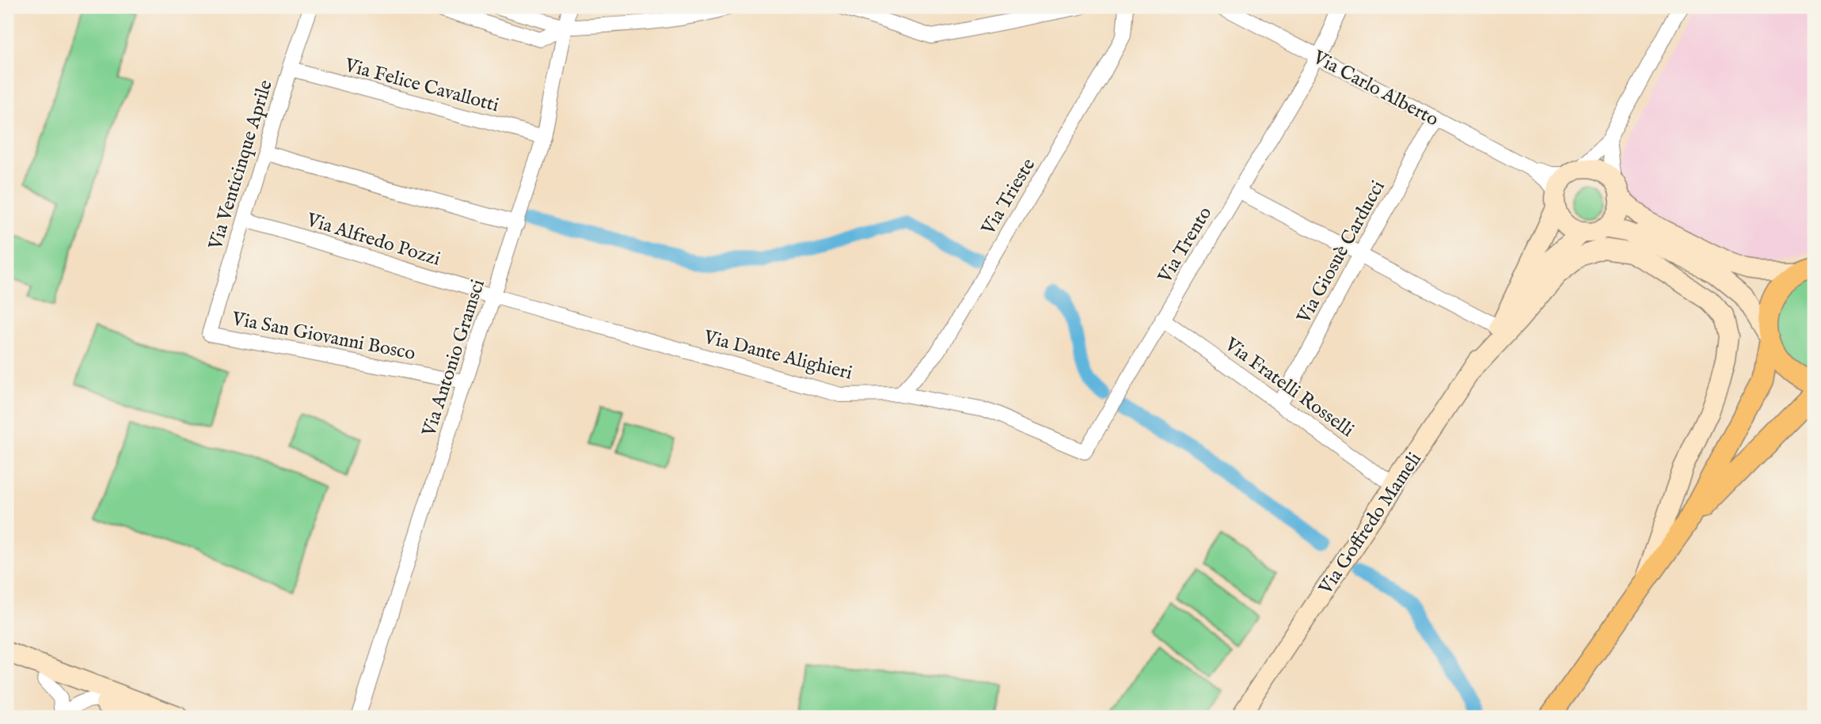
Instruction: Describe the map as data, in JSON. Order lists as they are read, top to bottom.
{
  "streets": {
    "street": [
      "Via Felice Cavallotti",
      "Via Carlo Alberto",
      "Via Venticinque Aprile",
      "Via Trieste",
      "Via Alfredo Pozzi",
      "Via Trento",
      "Via Giosuè Carducci",
      "Via San Giovanni Bosco",
      "Via Dante Alighieri",
      "Via Antonio Gramsci",
      "Via Fratelli Rosselli",
      "Via Goffredo Mameli"
    ]
  },
  "crossings": [
    ["Via Felice Cavallotti", "Via Venticinque Aprile"],
    ["Via Felice Cavallotti", "Via Antonio Gramsci"],
    ["Via Carlo Alberto", "Via Trento"],
    ["Via Carlo Alberto", "Via Giosuè Carducci"],
    ["Via Carlo Alberto", "Via Goffredo Mameli"],
    ["Via Venticinque Aprile", "Via Alfredo Pozzi"],
    ["Via Venticinque Aprile", "Via San Giovanni Bosco"],
    ["Via Trieste", "Via Dante Alighieri"],
    ["Via Alfredo Pozzi", "Via Dante Alighieri"],
    ["Via Alfredo Pozzi", "Via Antonio Gramsci"],
    ["Via Trento", "Via Dante Alighieri"],
    ["Via Trento", "Via Fratelli Rosselli"],
    ["Via Giosuè Carducci", "Via Fratelli Rosselli"],
    ["Via San Giovanni Bosco", "Via Antonio Gramsci"],
    ["Via Dante Alighieri", "Via Antonio Gramsci"],
    ["Via Fratelli Rosselli", "Via Goffredo Mameli"]
  ]
}
